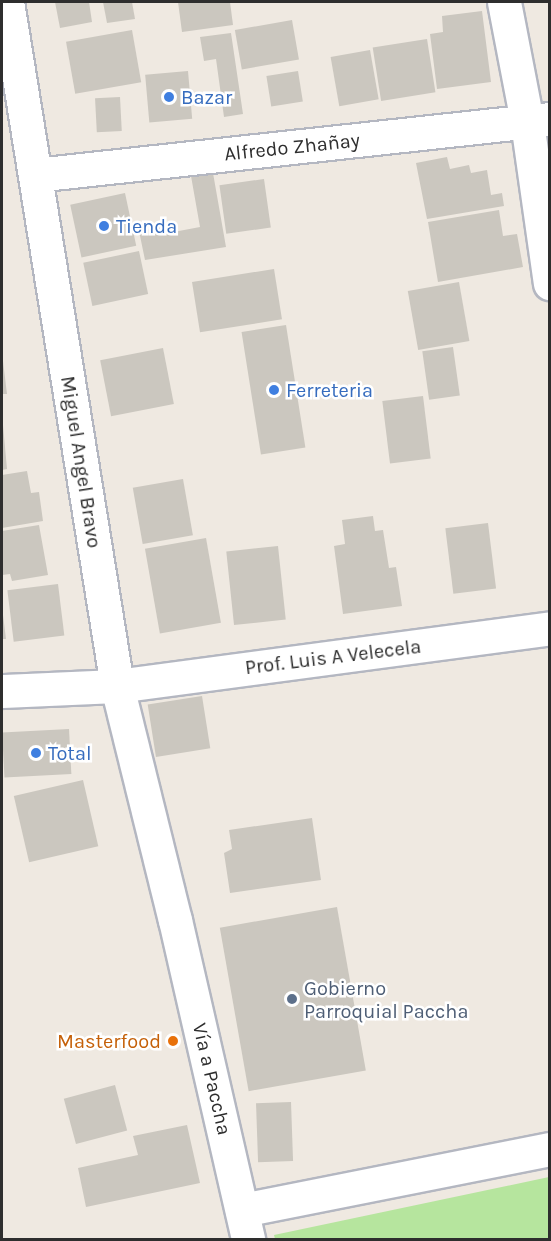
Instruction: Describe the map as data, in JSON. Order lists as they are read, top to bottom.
{
  "streets": {
    "street": [
      "Alfredo Zhañay",
      "Miguel Angel Bravo",
      "Prof. Luis A Velecela",
      "Vía a Paccha"
    ]
  },
  "crossings": [
    ["Alfredo Zhañay", "Miguel Angel Bravo"],
    ["Miguel Angel Bravo", "Prof. Luis A Velecela"],
    ["Miguel Angel Bravo", "Vía a Paccha"]
  ],
  "places": [
    "Bazar",
    "Tienda",
    "Ferreteria",
    "Total",
    "Gobierno Parroquial Paccha",
    "Masterfood"
  ]
}
